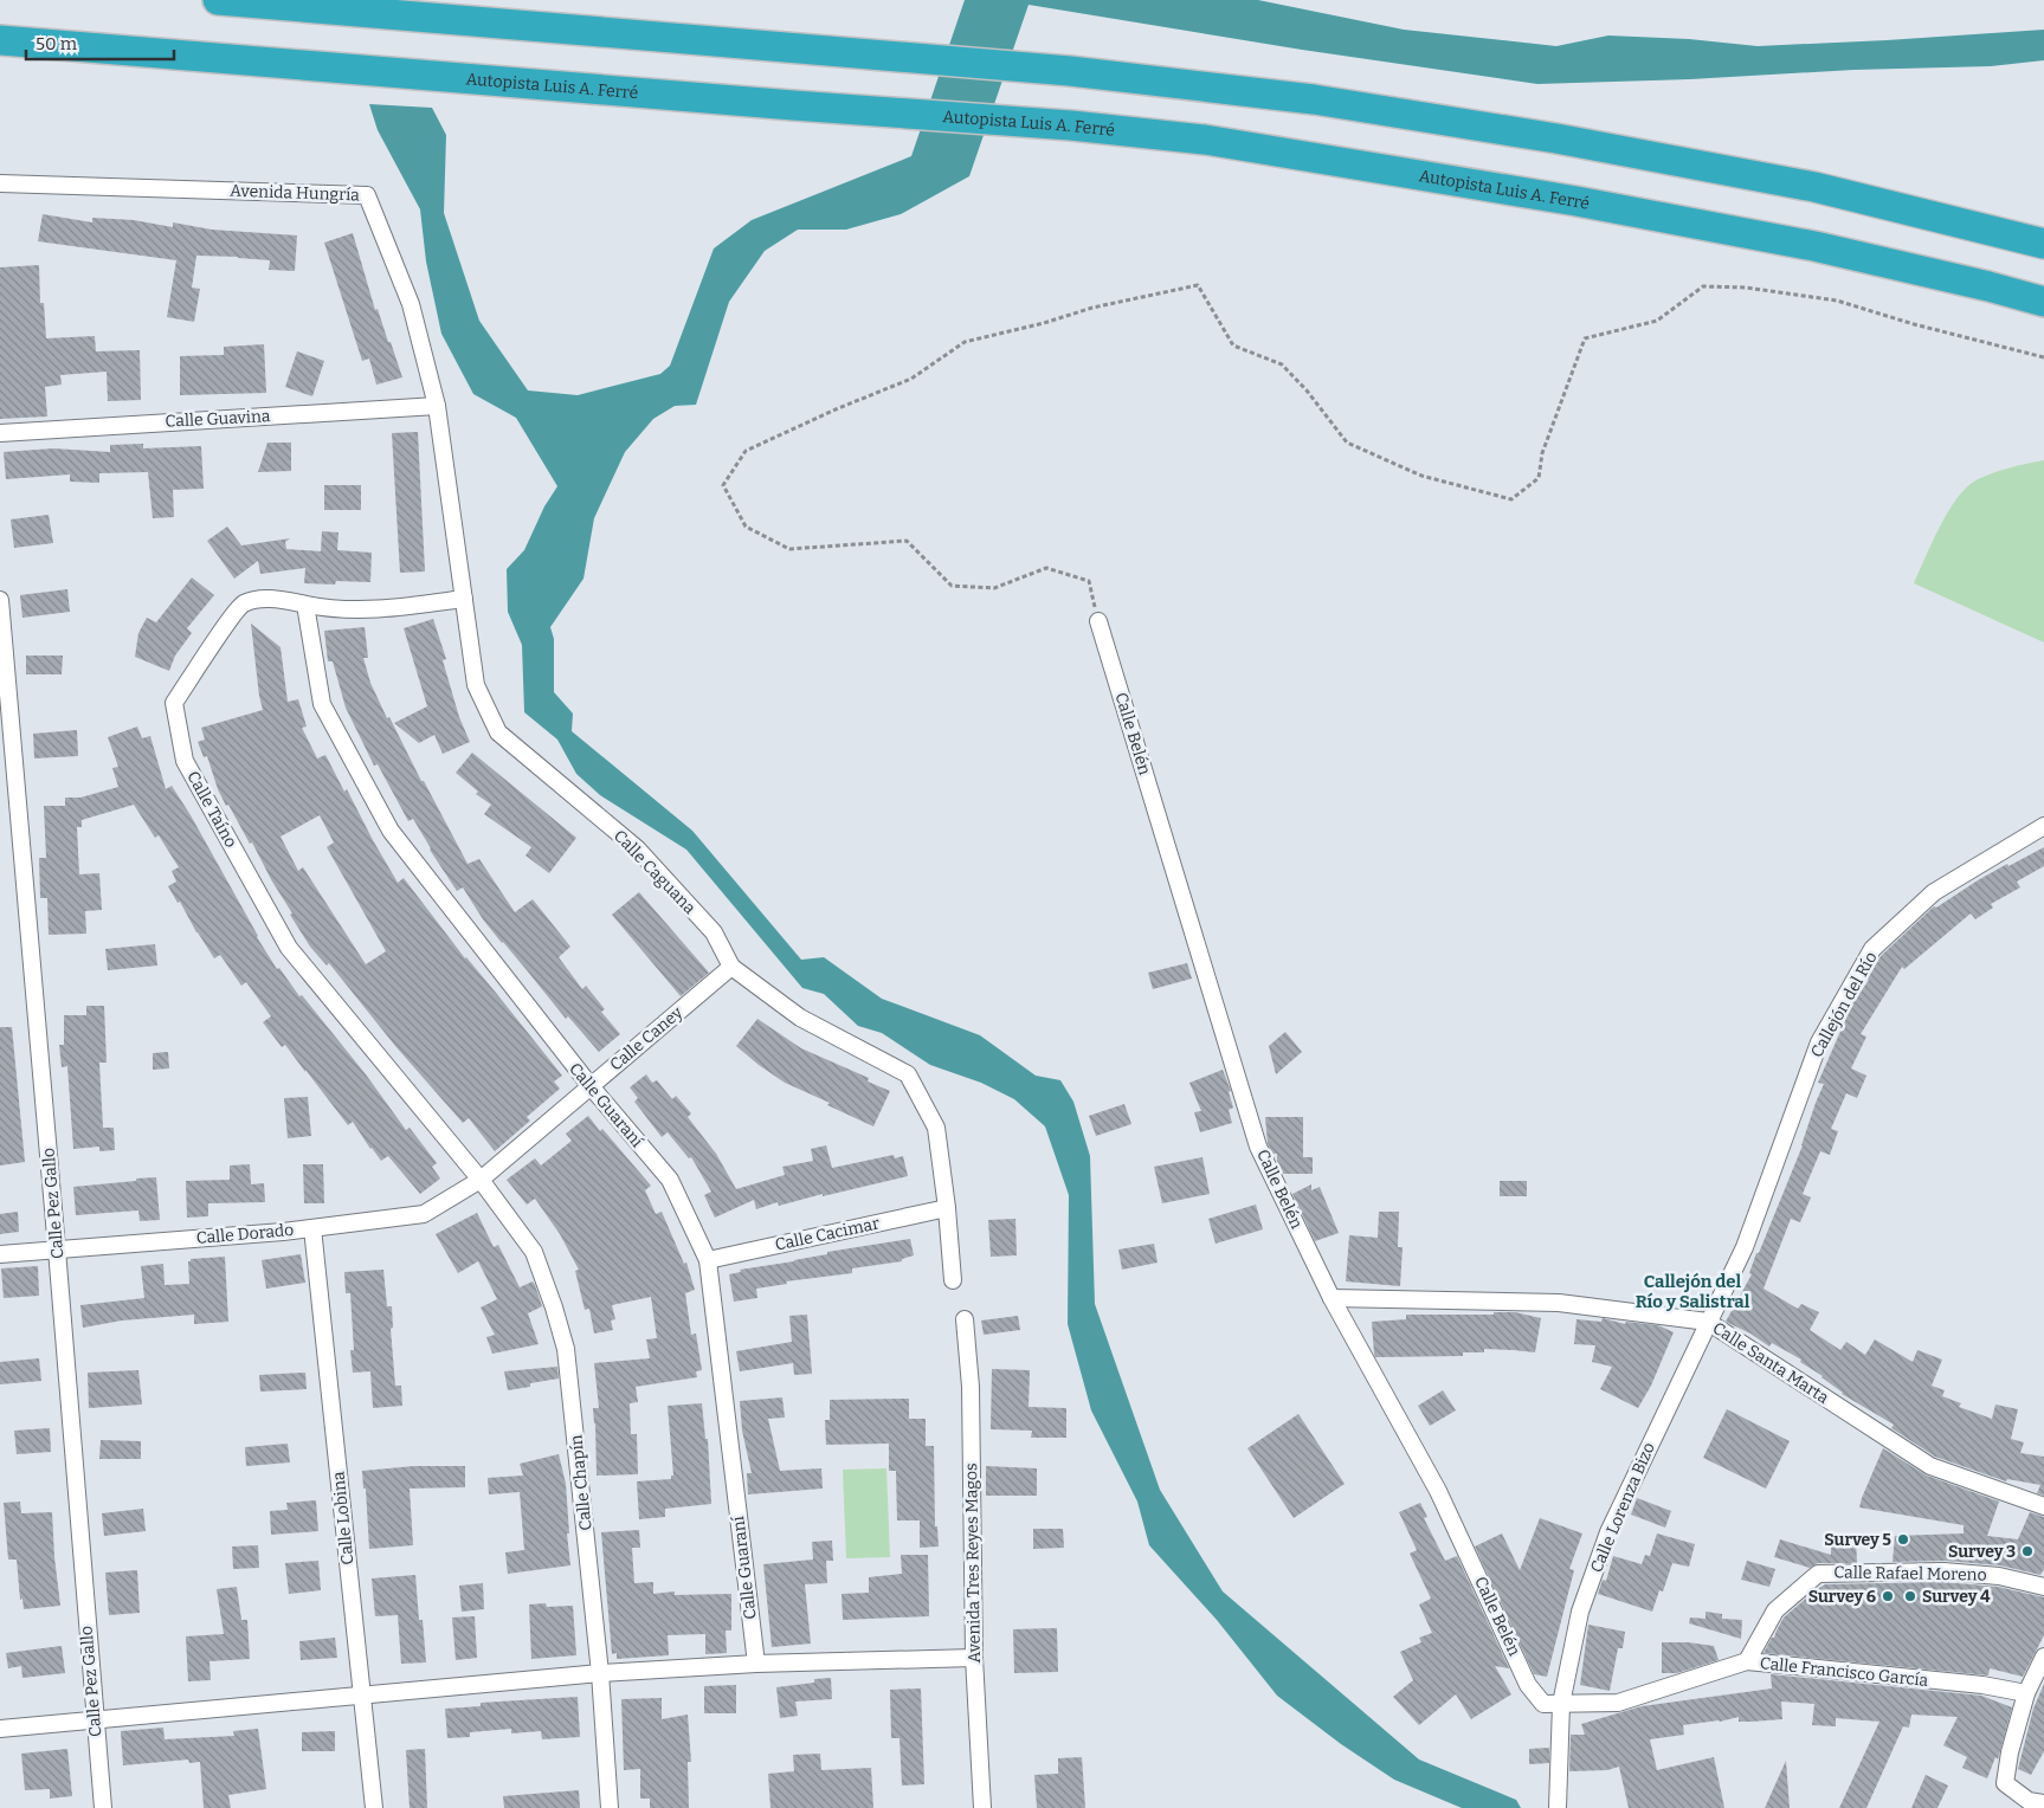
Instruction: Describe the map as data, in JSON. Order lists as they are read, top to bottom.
{
  "streets": {
    "highway": ["Autopista Luis A. Ferré"],
    "street": [
      "Avenida Hungría",
      "Calle Guavina",
      "Calle Belén",
      "Calle Taíno",
      "Calle Caguana",
      "Callejón del Río",
      "Calle Caney",
      "Calle Guaraní",
      "Calle Pez Gallo",
      "Calle Dorado",
      "Calle Cacimar",
      "Calle Santa Marta",
      "Calle Chapín",
      "Calle Lorenza Bizo",
      "Calle Lobina",
      "Avenida Tres Reyes Magos",
      "Calle Rafael Moreno",
      "Calle Francisco García"
    ]
  },
  "crossings": [
    ["Avenida Hungría", "Calle Guavina"],
    ["Avenida Hungría", "Calle Caguana"],
    ["Calle Guavina", "Calle Caguana"],
    ["Calle Belén", "Calle Santa Marta"],
    ["Calle Belén", "Calle Lorenza Bizo"],
    ["Calle Belén", "Calle Francisco García"],
    ["Calle Taíno", "Calle Caguana"],
    ["Calle Taíno", "Calle Caney"],
    ["Calle Taíno", "Calle Guaraní"],
    ["Calle Taíno", "Calle Dorado"],
    ["Calle Taíno", "Calle Chapín"],
    ["Calle Caguana", "Calle Caney"],
    ["Calle Caguana", "Calle Cacimar"],
    ["Callejón del Río", "Calle Santa Marta"],
    ["Callejón del Río", "Calle Lorenza Bizo"],
    ["Calle Caney", "Calle Guaraní"],
    ["Calle Caney", "Calle Dorado"],
    ["Calle Caney", "Calle Chapín"],
    ["Calle Guaraní", "Calle Cacimar"],
    ["Calle Pez Gallo", "Calle Dorado"],
    ["Calle Dorado", "Calle Chapín"],
    ["Calle Dorado", "Calle Lobina"],
    ["Calle Santa Marta", "Calle Lorenza Bizo"],
    ["Calle Lorenza Bizo", "Calle Francisco García"],
    ["Calle Rafael Moreno", "Calle Francisco García"]
  ],
  "districts": ["Callejón del Río y Salistral"],
  "places": [
    "Survey 5",
    "Survey 3",
    "Survey 6",
    "Survey 4"
  ],
  "scale_bar": "50 m"
}
